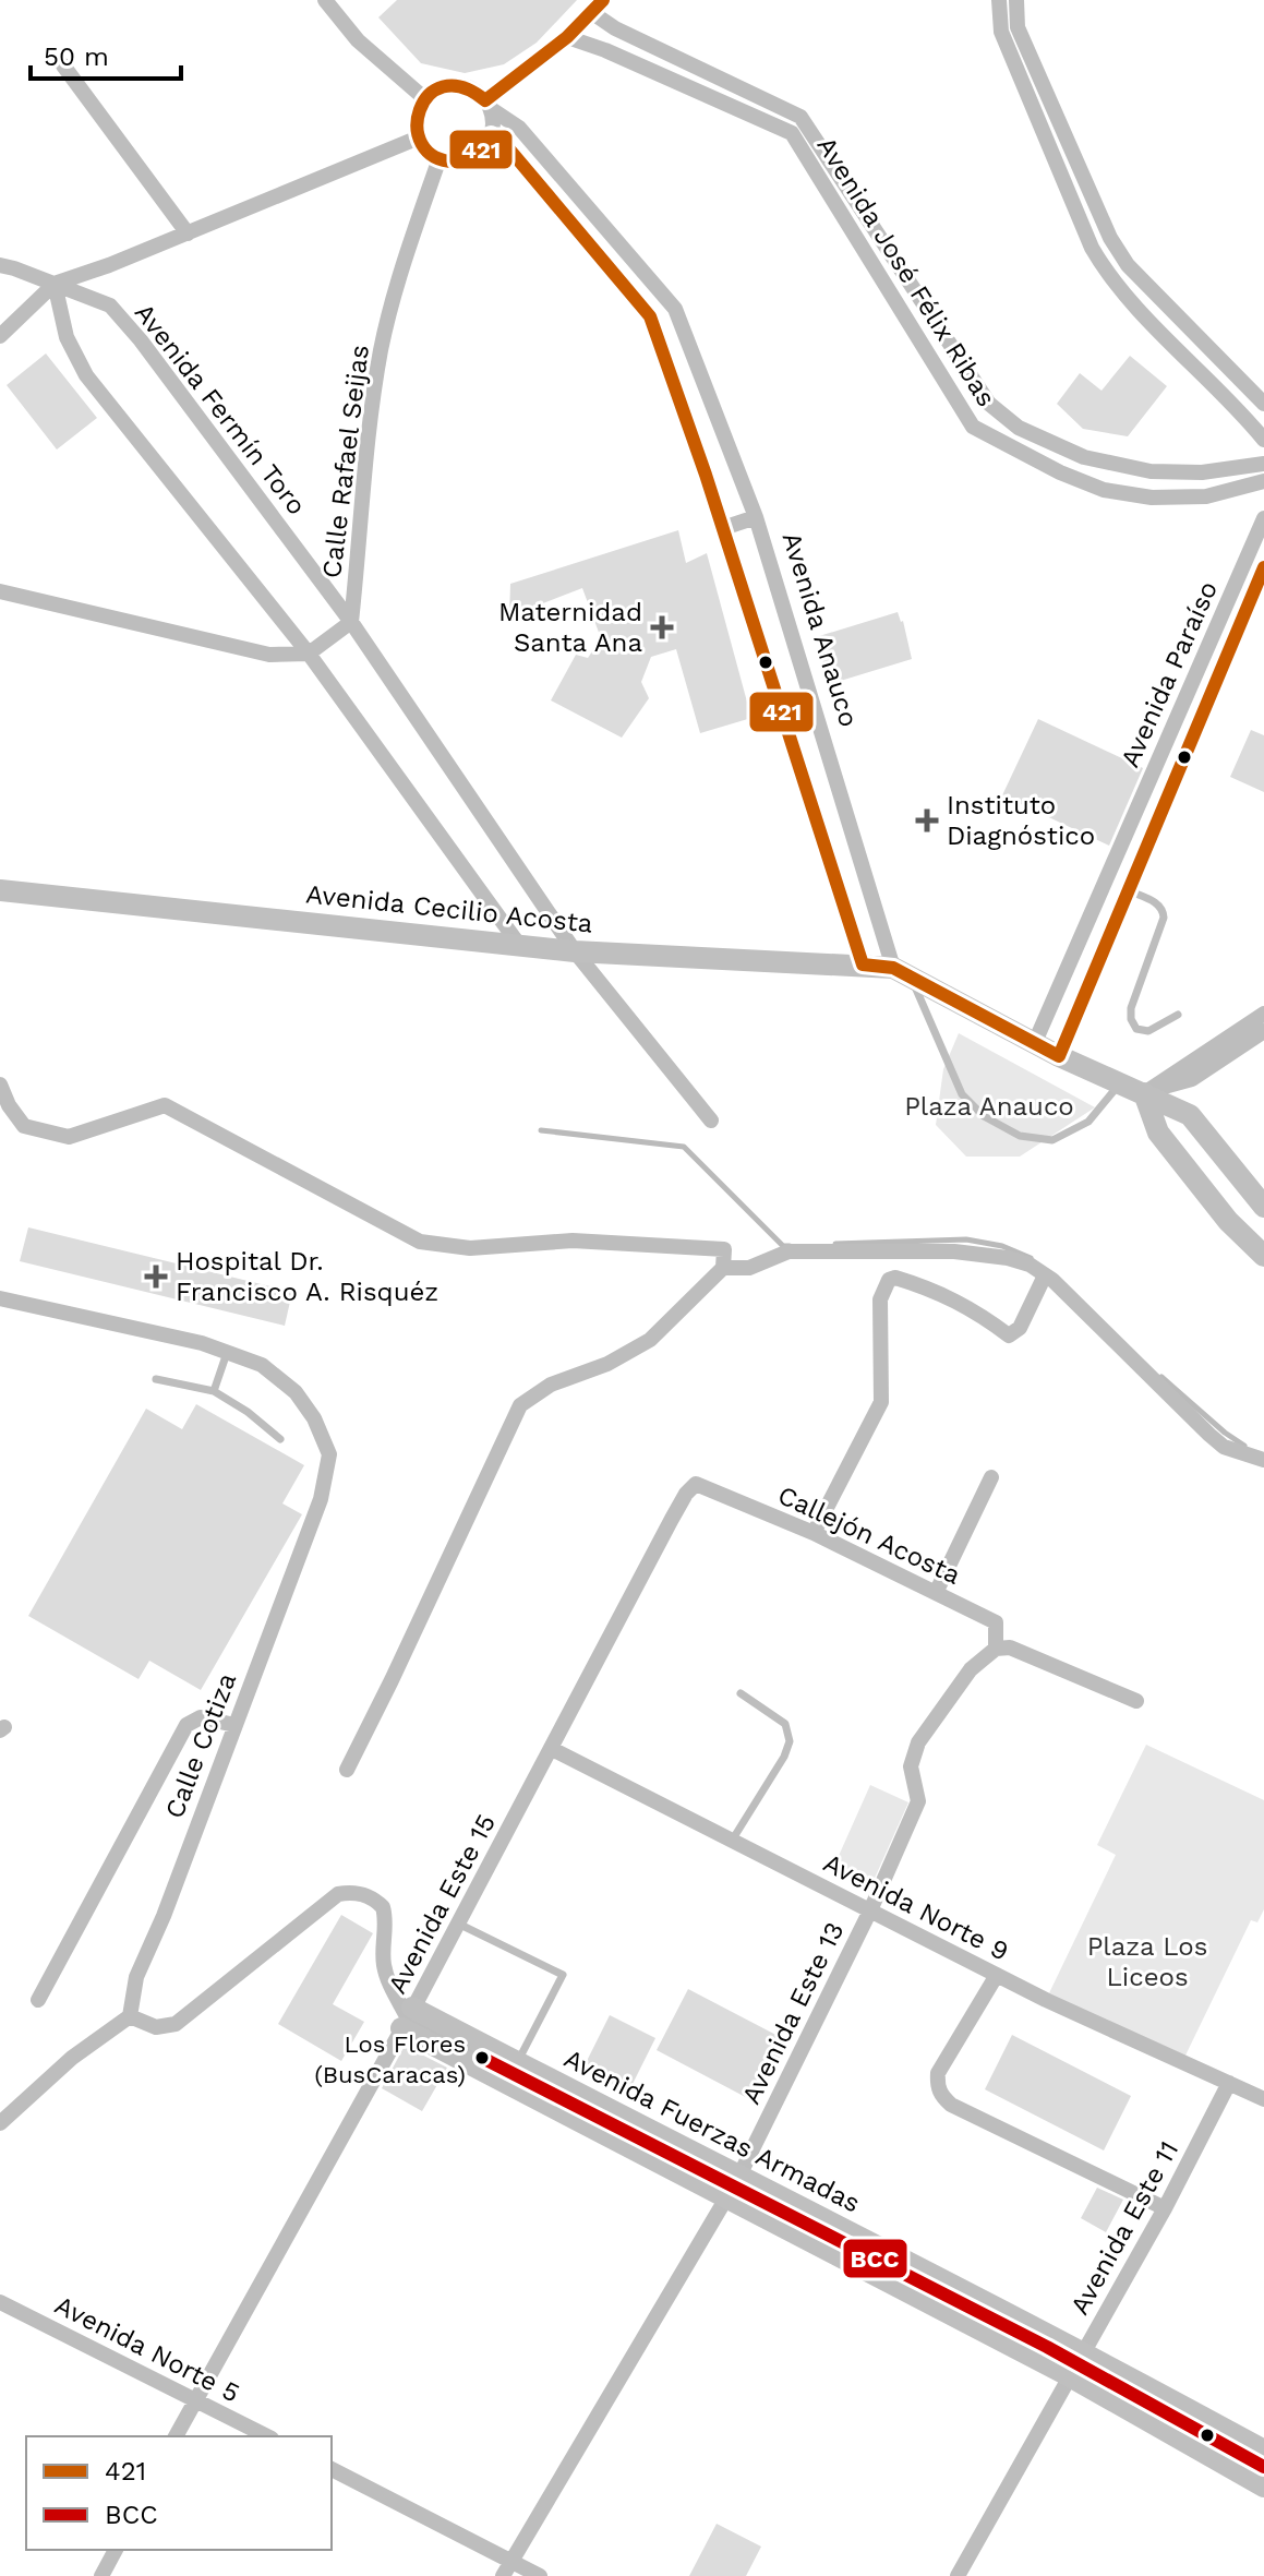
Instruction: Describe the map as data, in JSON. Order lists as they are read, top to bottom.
{
  "streets": {
    "main road": ["Avenida Cecilio Acosta", "Avenida Fuerzas Armadas"],
    "street": [
      "Avenida José Félix Ribas",
      "Avenida Fermín Toro",
      "Calle Rafael Seijas",
      "Avenida Anauco",
      "Avenida Paraíso",
      "Callejón Acosta",
      "Calle Cotiza",
      "Avenida Este 15",
      "Avenida Norte 9",
      "Avenida Este 13",
      "Avenida Este 11",
      "Avenida Norte 5"
    ]
  },
  "crossings": [
    ["Avenida Fermín Toro", "Calle Rafael Seijas"],
    ["Avenida Fermín Toro", "Avenida Cecilio Acosta"],
    ["Calle Rafael Seijas", "Avenida Anauco"],
    ["Avenida Anauco", "Avenida Cecilio Acosta"],
    ["Callejón Acosta", "Avenida Este 15"],
    ["Callejón Acosta", "Avenida Este 13"],
    ["Avenida Este 15", "Avenida Norte 9"],
    ["Avenida Este 15", "Avenida Fuerzas Armadas"],
    ["Avenida Este 15", "Avenida Norte 5"],
    ["Avenida Norte 9", "Avenida Este 13"],
    ["Avenida Norte 9", "Avenida Este 11"],
    ["Avenida Este 13", "Avenida Fuerzas Armadas"],
    ["Avenida Fuerzas Armadas", "Avenida Este 11"]
  ],
  "parks": ["Plaza Anauco", "Plaza Los Liceos"],
  "places": {
    "health": ["Maternidad Santa Ana", "Instituto Diagnóstico", "Hospital Dr. Francisco A. Risquéz"],
    "other": ["Los Flores (BusCaracas)"]
  },
  "lines": ["transit line 421", "transit line BCC"],
  "legend": ["421", "BCC"],
  "scale_bar": "50 m"
}
